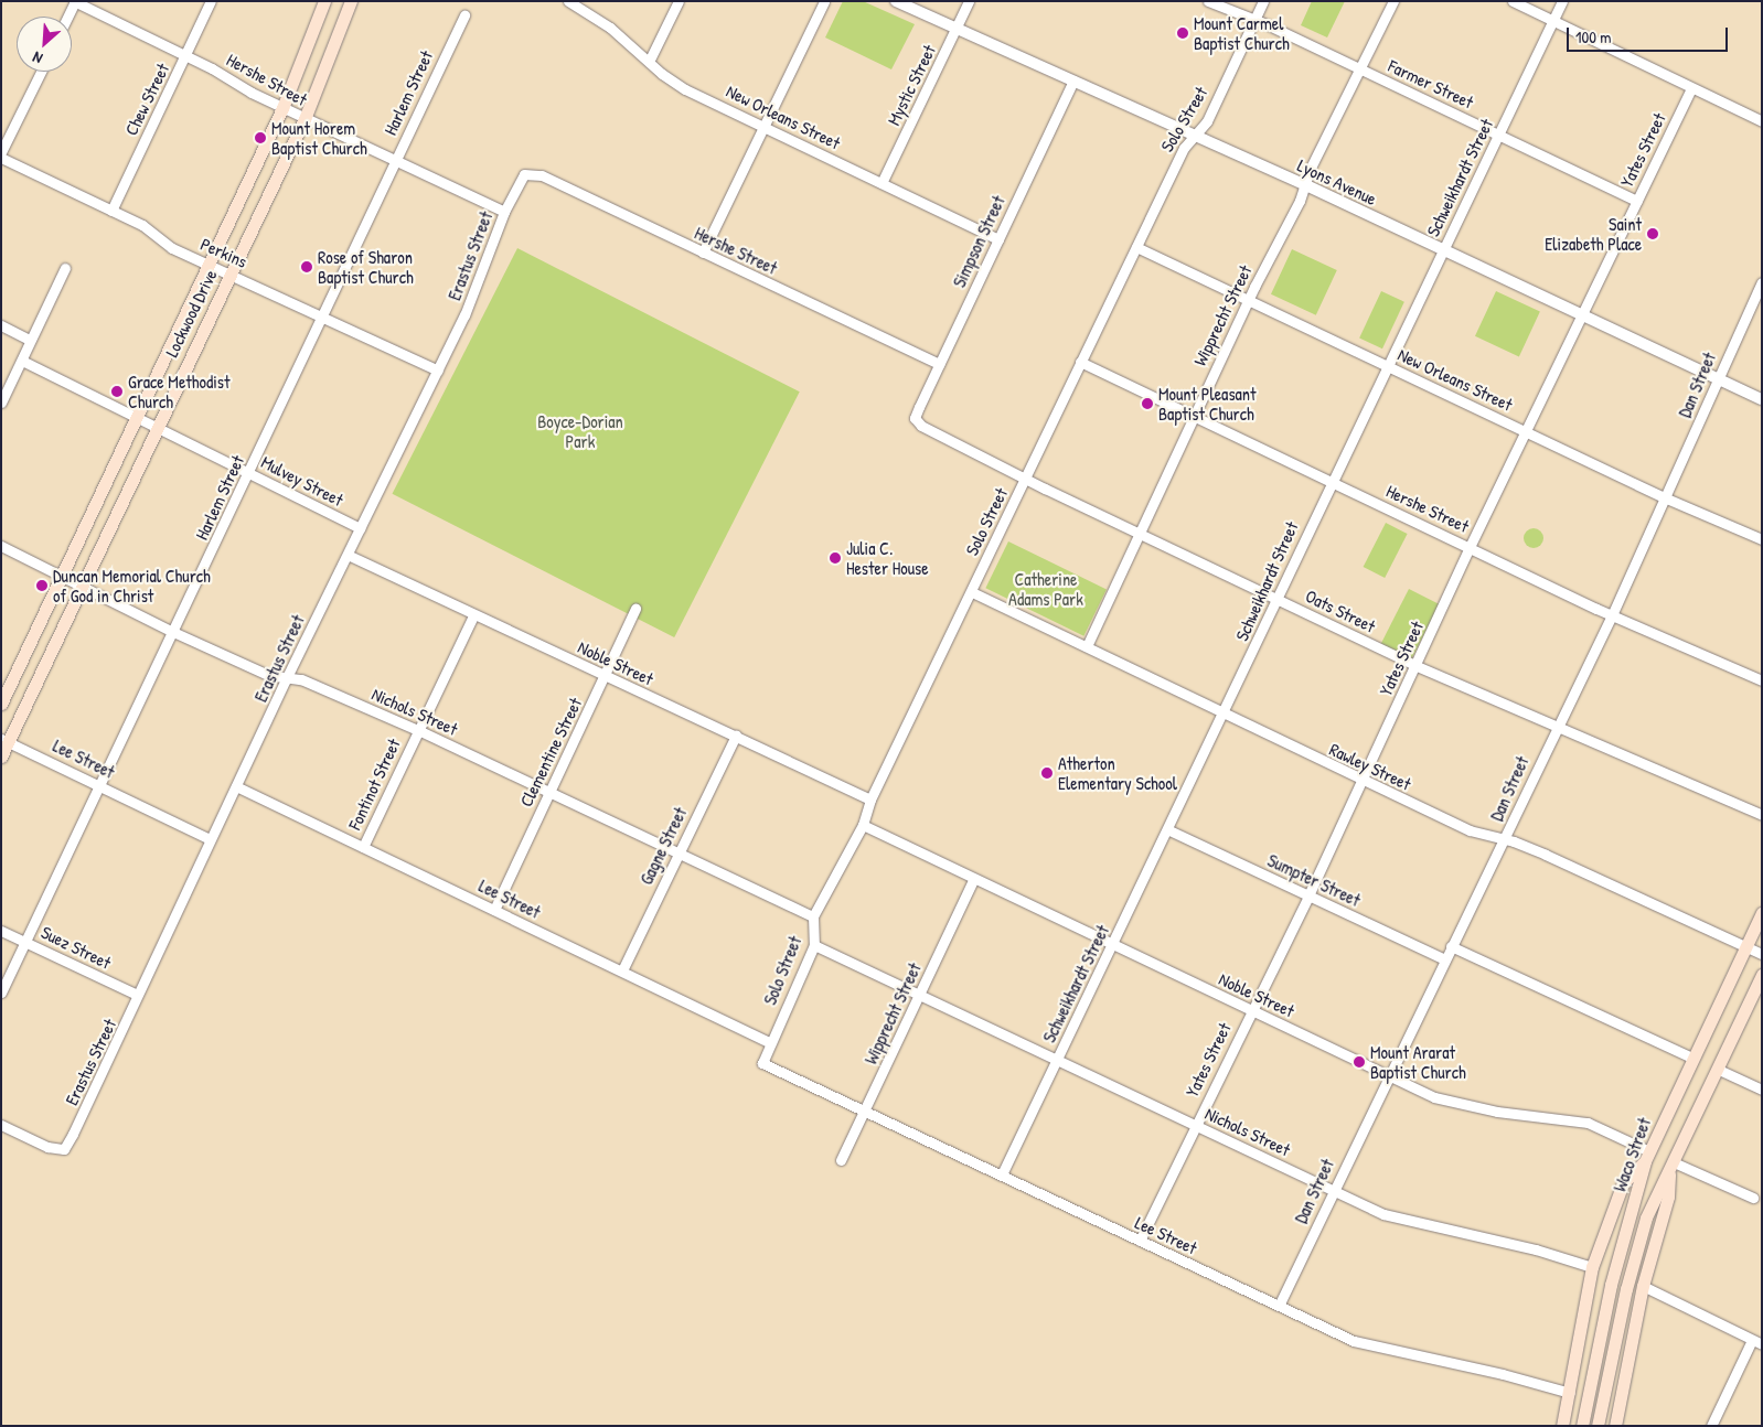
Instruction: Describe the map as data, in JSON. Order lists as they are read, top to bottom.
{
  "streets": {
    "main road": ["Lockwood Drive", "Waco Street"],
    "street": [
      "Hershe Street",
      "Farmer Street",
      "Mystic Street",
      "Harlem Street",
      "Chew Street",
      "New Orleans Street",
      "Solo Street",
      "Yates Street",
      "Schweikhardt Street",
      "Lyons Avenue",
      "Simpson Street",
      "Perkins",
      "Erastus Street",
      "Wipprecht Street",
      "Dan Street",
      "Mulvey Street",
      "Oats Street",
      "Noble Street",
      "Nichols Street",
      "Clementine Street",
      "Lee Street",
      "Rawley Street",
      "Fontinot Street",
      "Gagne Street",
      "Sumpter Street",
      "Suez Street"
    ]
  },
  "crossings": [
    ["Hershe Street", "Harlem Street"],
    ["Hershe Street", "Chew Street"],
    ["Hershe Street", "Solo Street"],
    ["Hershe Street", "Yates Street"],
    ["Hershe Street", "Schweikhardt Street"],
    ["Hershe Street", "Simpson Street"],
    ["Hershe Street", "Erastus Street"],
    ["Hershe Street", "Lockwood Drive"],
    ["Hershe Street", "Wipprecht Street"],
    ["Hershe Street", "Dan Street"],
    ["Farmer Street", "Solo Street"],
    ["Farmer Street", "Yates Street"],
    ["Farmer Street", "Schweikhardt Street"],
    ["Farmer Street", "Wipprecht Street"],
    ["Mystic Street", "New Orleans Street"],
    ["Mystic Street", "Lyons Avenue"],
    ["Harlem Street", "Perkins"],
    ["Harlem Street", "Mulvey Street"],
    ["Harlem Street", "Nichols Street"],
    ["Harlem Street", "Lee Street"],
    ["Harlem Street", "Suez Street"],
    ["Chew Street", "Perkins"],
    ["New Orleans Street", "Solo Street"],
    ["New Orleans Street", "Yates Street"],
    ["New Orleans Street", "Schweikhardt Street"],
    ["New Orleans Street", "Simpson Street"],
    ["New Orleans Street", "Wipprecht Street"],
    ["New Orleans Street", "Dan Street"],
    ["Solo Street", "Lyons Avenue"],
    ["Solo Street", "Oats Street"],
    ["Solo Street", "Noble Street"],
    ["Solo Street", "Nichols Street"],
    ["Solo Street", "Lee Street"],
    ["Solo Street", "Rawley Street"],
    ["Yates Street", "Lyons Avenue"],
    ["Yates Street", "Oats Street"],
    ["Yates Street", "Noble Street"],
    ["Yates Street", "Nichols Street"],
    ["Yates Street", "Lee Street"],
    ["Yates Street", "Rawley Street"],
    ["Yates Street", "Sumpter Street"],
    ["Schweikhardt Street", "Lyons Avenue"],
    ["Schweikhardt Street", "Oats Street"],
    ["Schweikhardt Street", "Noble Street"],
    ["Schweikhardt Street", "Nichols Street"],
    ["Schweikhardt Street", "Lee Street"],
    ["Schweikhardt Street", "Rawley Street"],
    ["Schweikhardt Street", "Sumpter Street"],
    ["Lyons Avenue", "Simpson Street"],
    ["Lyons Avenue", "Wipprecht Street"],
    ["Lyons Avenue", "Dan Street"],
    ["Simpson Street", "Oats Street"],
    ["Perkins", "Erastus Street"],
    ["Perkins", "Lockwood Drive"],
    ["Erastus Street", "Mulvey Street"],
    ["Erastus Street", "Noble Street"],
    ["Erastus Street", "Nichols Street"],
    ["Erastus Street", "Lee Street"],
    ["Erastus Street", "Suez Street"],
    ["Lockwood Drive", "Mulvey Street"],
    ["Lockwood Drive", "Nichols Street"],
    ["Lockwood Drive", "Lee Street"],
    ["Wipprecht Street", "Oats Street"],
    ["Wipprecht Street", "Noble Street"],
    ["Wipprecht Street", "Nichols Street"],
    ["Wipprecht Street", "Lee Street"],
    ["Wipprecht Street", "Rawley Street"],
    ["Dan Street", "Oats Street"],
    ["Dan Street", "Noble Street"],
    ["Dan Street", "Nichols Street"],
    ["Dan Street", "Lee Street"],
    ["Dan Street", "Rawley Street"],
    ["Dan Street", "Sumpter Street"],
    ["Noble Street", "Clementine Street"],
    ["Noble Street", "Fontinot Street"],
    ["Noble Street", "Gagne Street"],
    ["Noble Street", "Waco Street"],
    ["Nichols Street", "Clementine Street"],
    ["Nichols Street", "Fontinot Street"],
    ["Nichols Street", "Gagne Street"],
    ["Clementine Street", "Lee Street"],
    ["Lee Street", "Fontinot Street"],
    ["Lee Street", "Gagne Street"],
    ["Rawley Street", "Waco Street"]
  ],
  "parks": ["Boyce-Dorian Park", "Catherine Adams Park"],
  "places": [
    "Mount Carmel Baptist Church",
    "Mount Horem Baptist Church",
    "Saint Elizabeth Place",
    "Rose of Sharon Baptist Church",
    "Grace Methodist Church",
    "Mount Pleasant Baptist Church",
    "Julia C. Hester House",
    "Duncan Memorial Church of God in Christ",
    "Atherton Elementary School",
    "Mount Ararat Baptist Church"
  ],
  "scale_bar": "100 m",
  "north": "bottom left"
}
